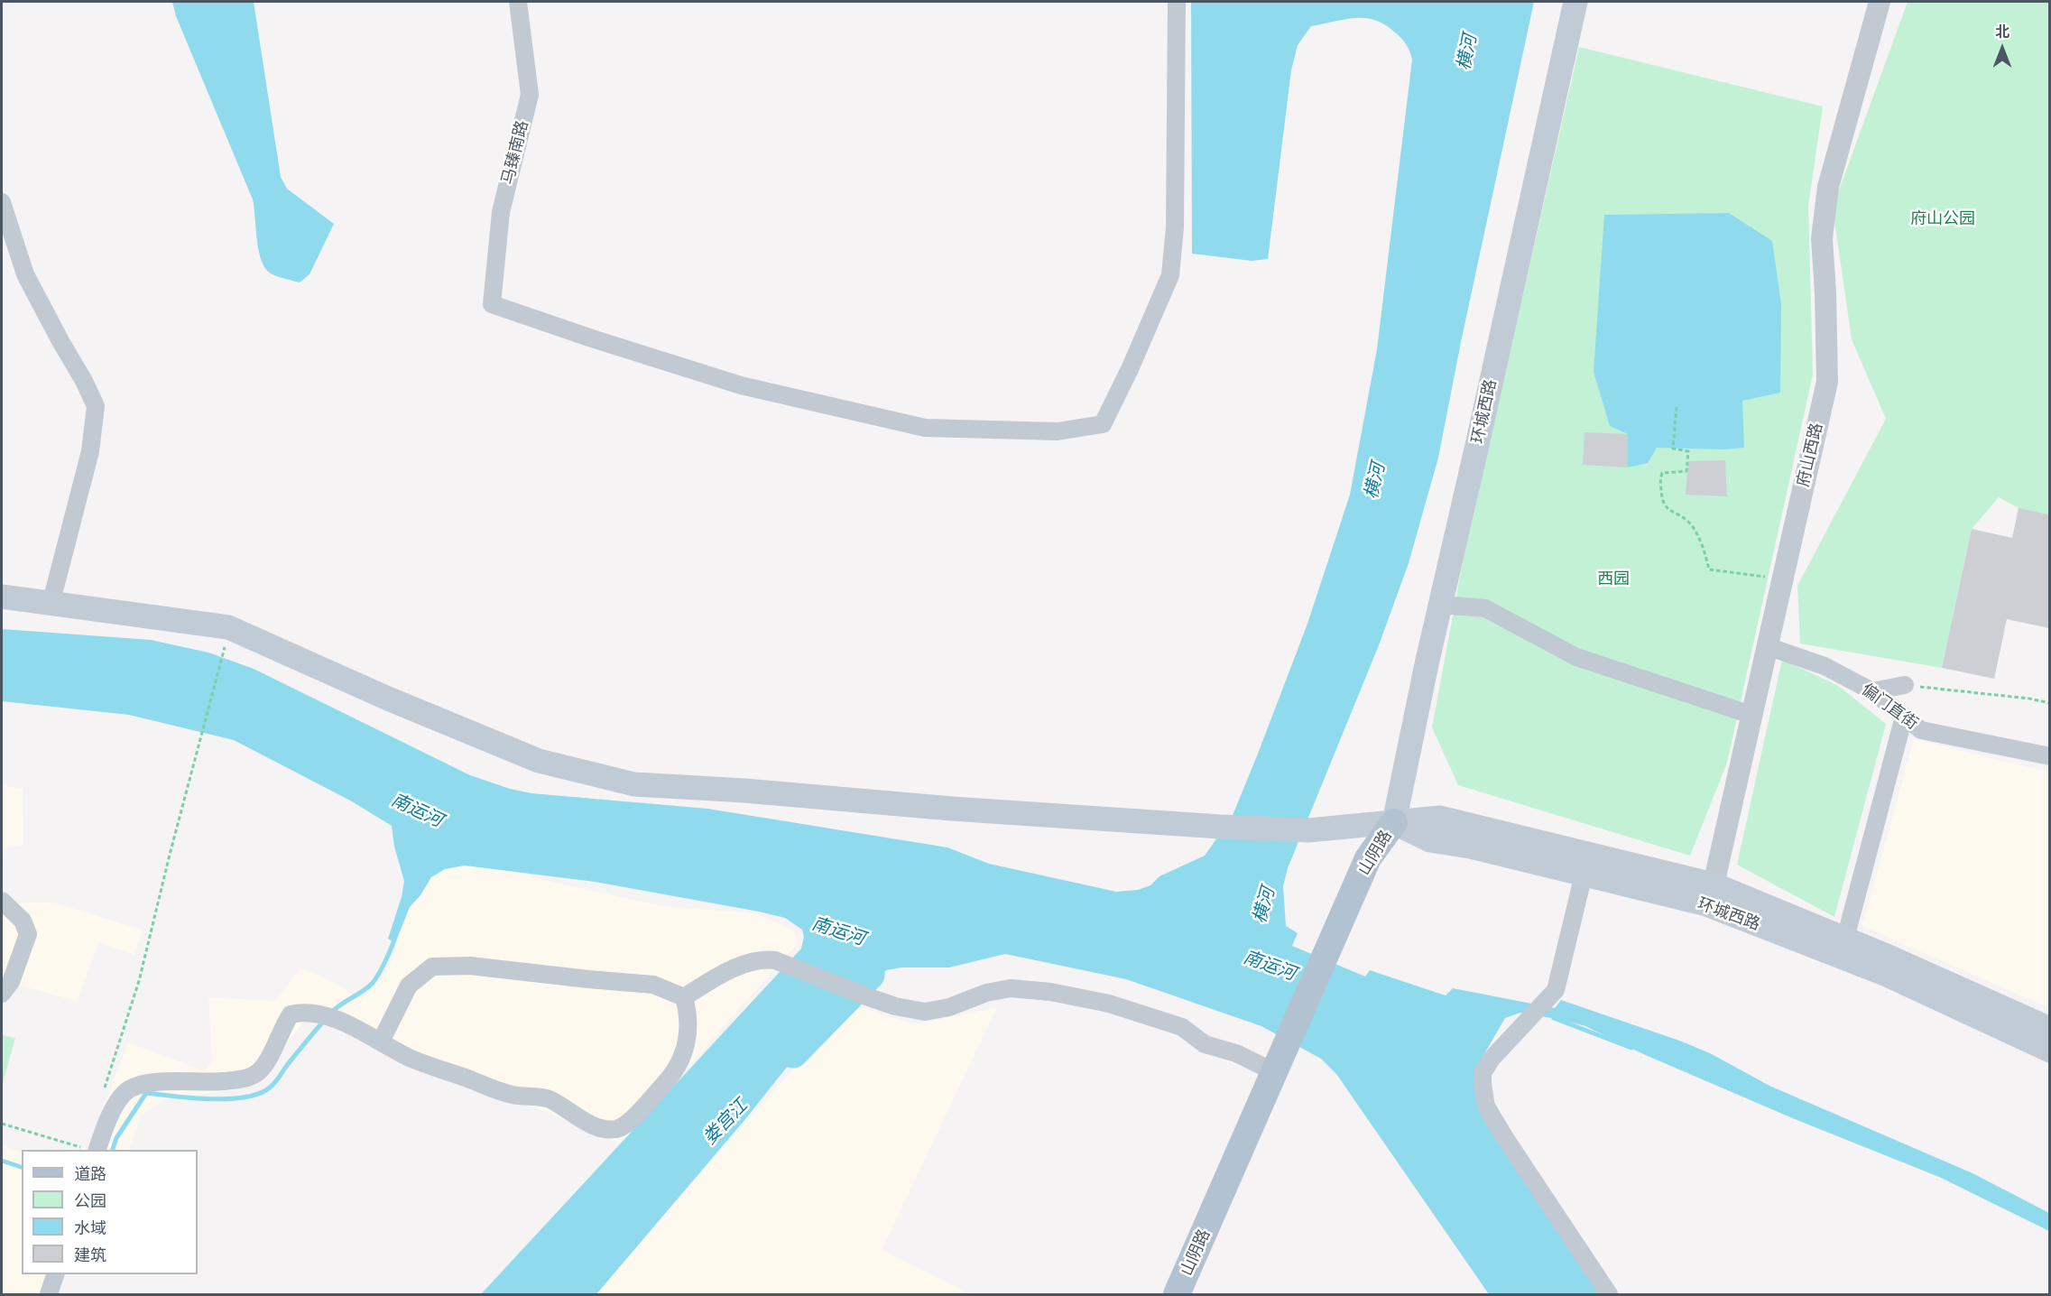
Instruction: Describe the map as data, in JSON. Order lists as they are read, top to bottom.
{
  "streets": {
    "main road": ["环城西路", "山阴路"],
    "street": ["马臻南路", "府山西路", "偏门直街"]
  },
  "crossings": [
    ["环城西路", "府山西路"],
    ["环城西路", "山阴路"],
    ["府山西路", "偏门直街"]
  ],
  "water": ["横河", "南运河", "娄宫江"],
  "parks": ["府山公园", "西园"],
  "legend": [
    "道路",
    "公园",
    "水域",
    "建筑"
  ],
  "north": "top"
}
